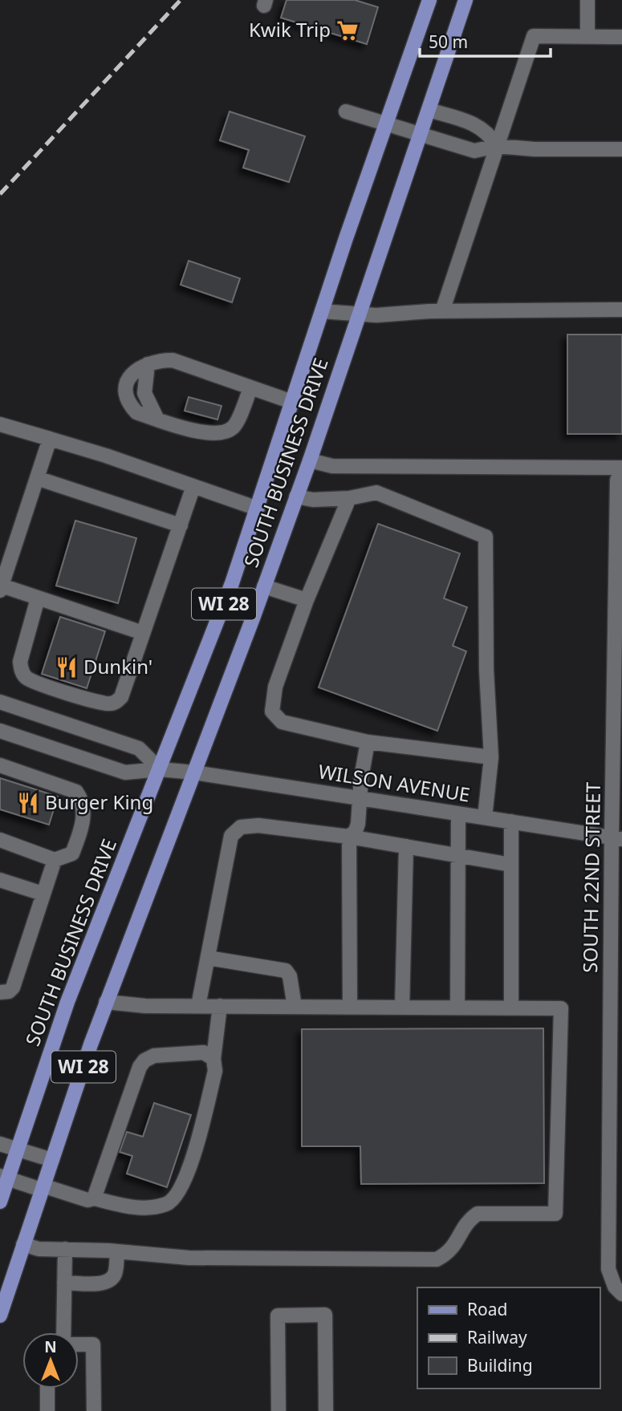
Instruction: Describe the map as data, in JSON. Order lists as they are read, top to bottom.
{
  "streets": {
    "main road": ["SOUTH BUSINESS DRIVE", "WI 28"],
    "street": ["WILSON AVENUE", "SOUTH 22ND STREET"]
  },
  "crossings": [
    ["SOUTH BUSINESS DRIVE", "WILSON AVENUE"],
    ["WILSON AVENUE", "SOUTH 22ND STREET"]
  ],
  "places": {
    "supermarket": ["Kwik Trip"],
    "restaurant": ["Dunkin'", "Burger King"]
  },
  "legend": ["Road", "Railway", "Building"],
  "scale_bar": "50 m",
  "north": "top"
}
